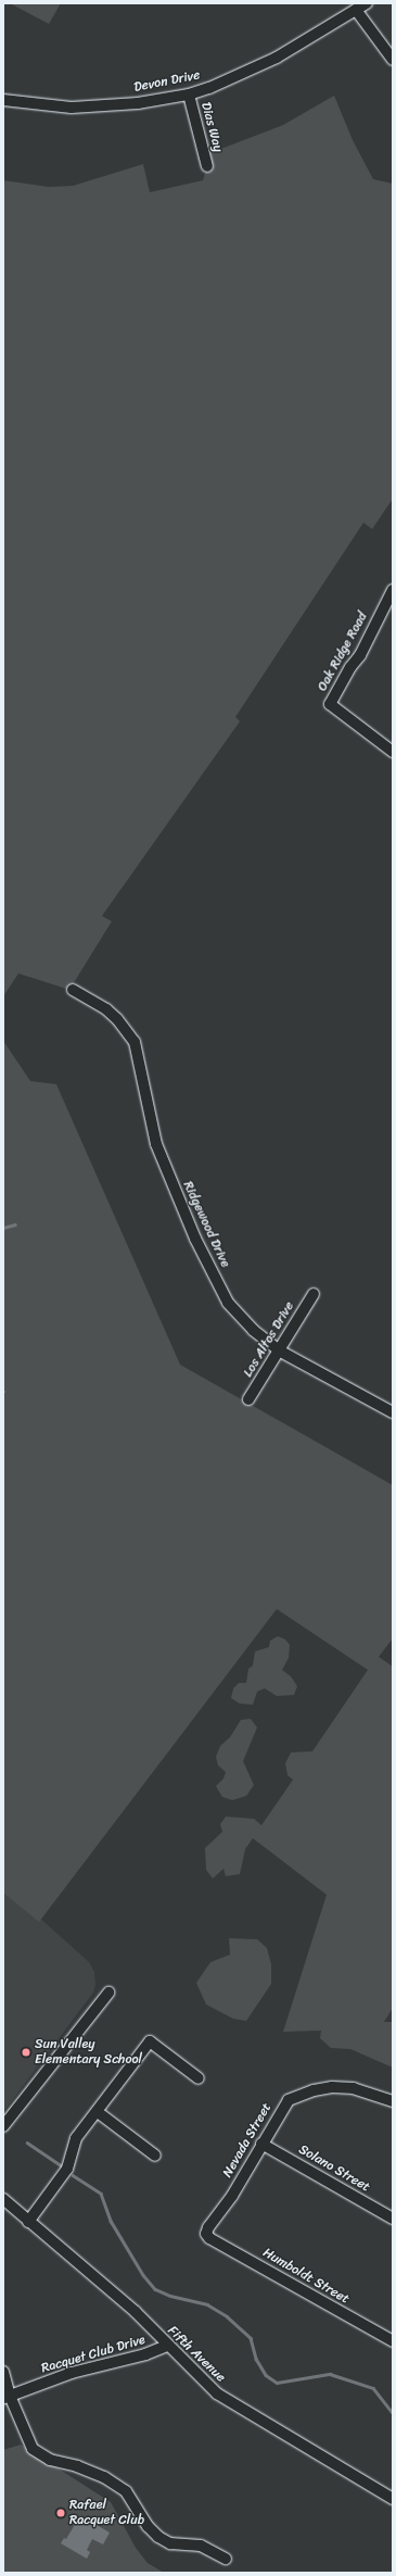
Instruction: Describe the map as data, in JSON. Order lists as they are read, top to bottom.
{
  "streets": {
    "street": [
      "Devon Drive",
      "Dias Way",
      "Oak Ridge Road",
      "Ridgewood Drive",
      "Los Altos Drive",
      "Nevada Street",
      "Solano Street",
      "Humboldt Street",
      "Racquet Club Drive",
      "Fifth Avenue"
    ]
  },
  "crossings": [
    ["Devon Drive", "Dias Way"],
    ["Ridgewood Drive", "Los Altos Drive"],
    ["Nevada Street", "Solano Street"],
    ["Nevada Street", "Humboldt Street"],
    ["Racquet Club Drive", "Fifth Avenue"]
  ],
  "places": ["Sun Valley Elementary School", "Rafael Racquet Club"]
}
